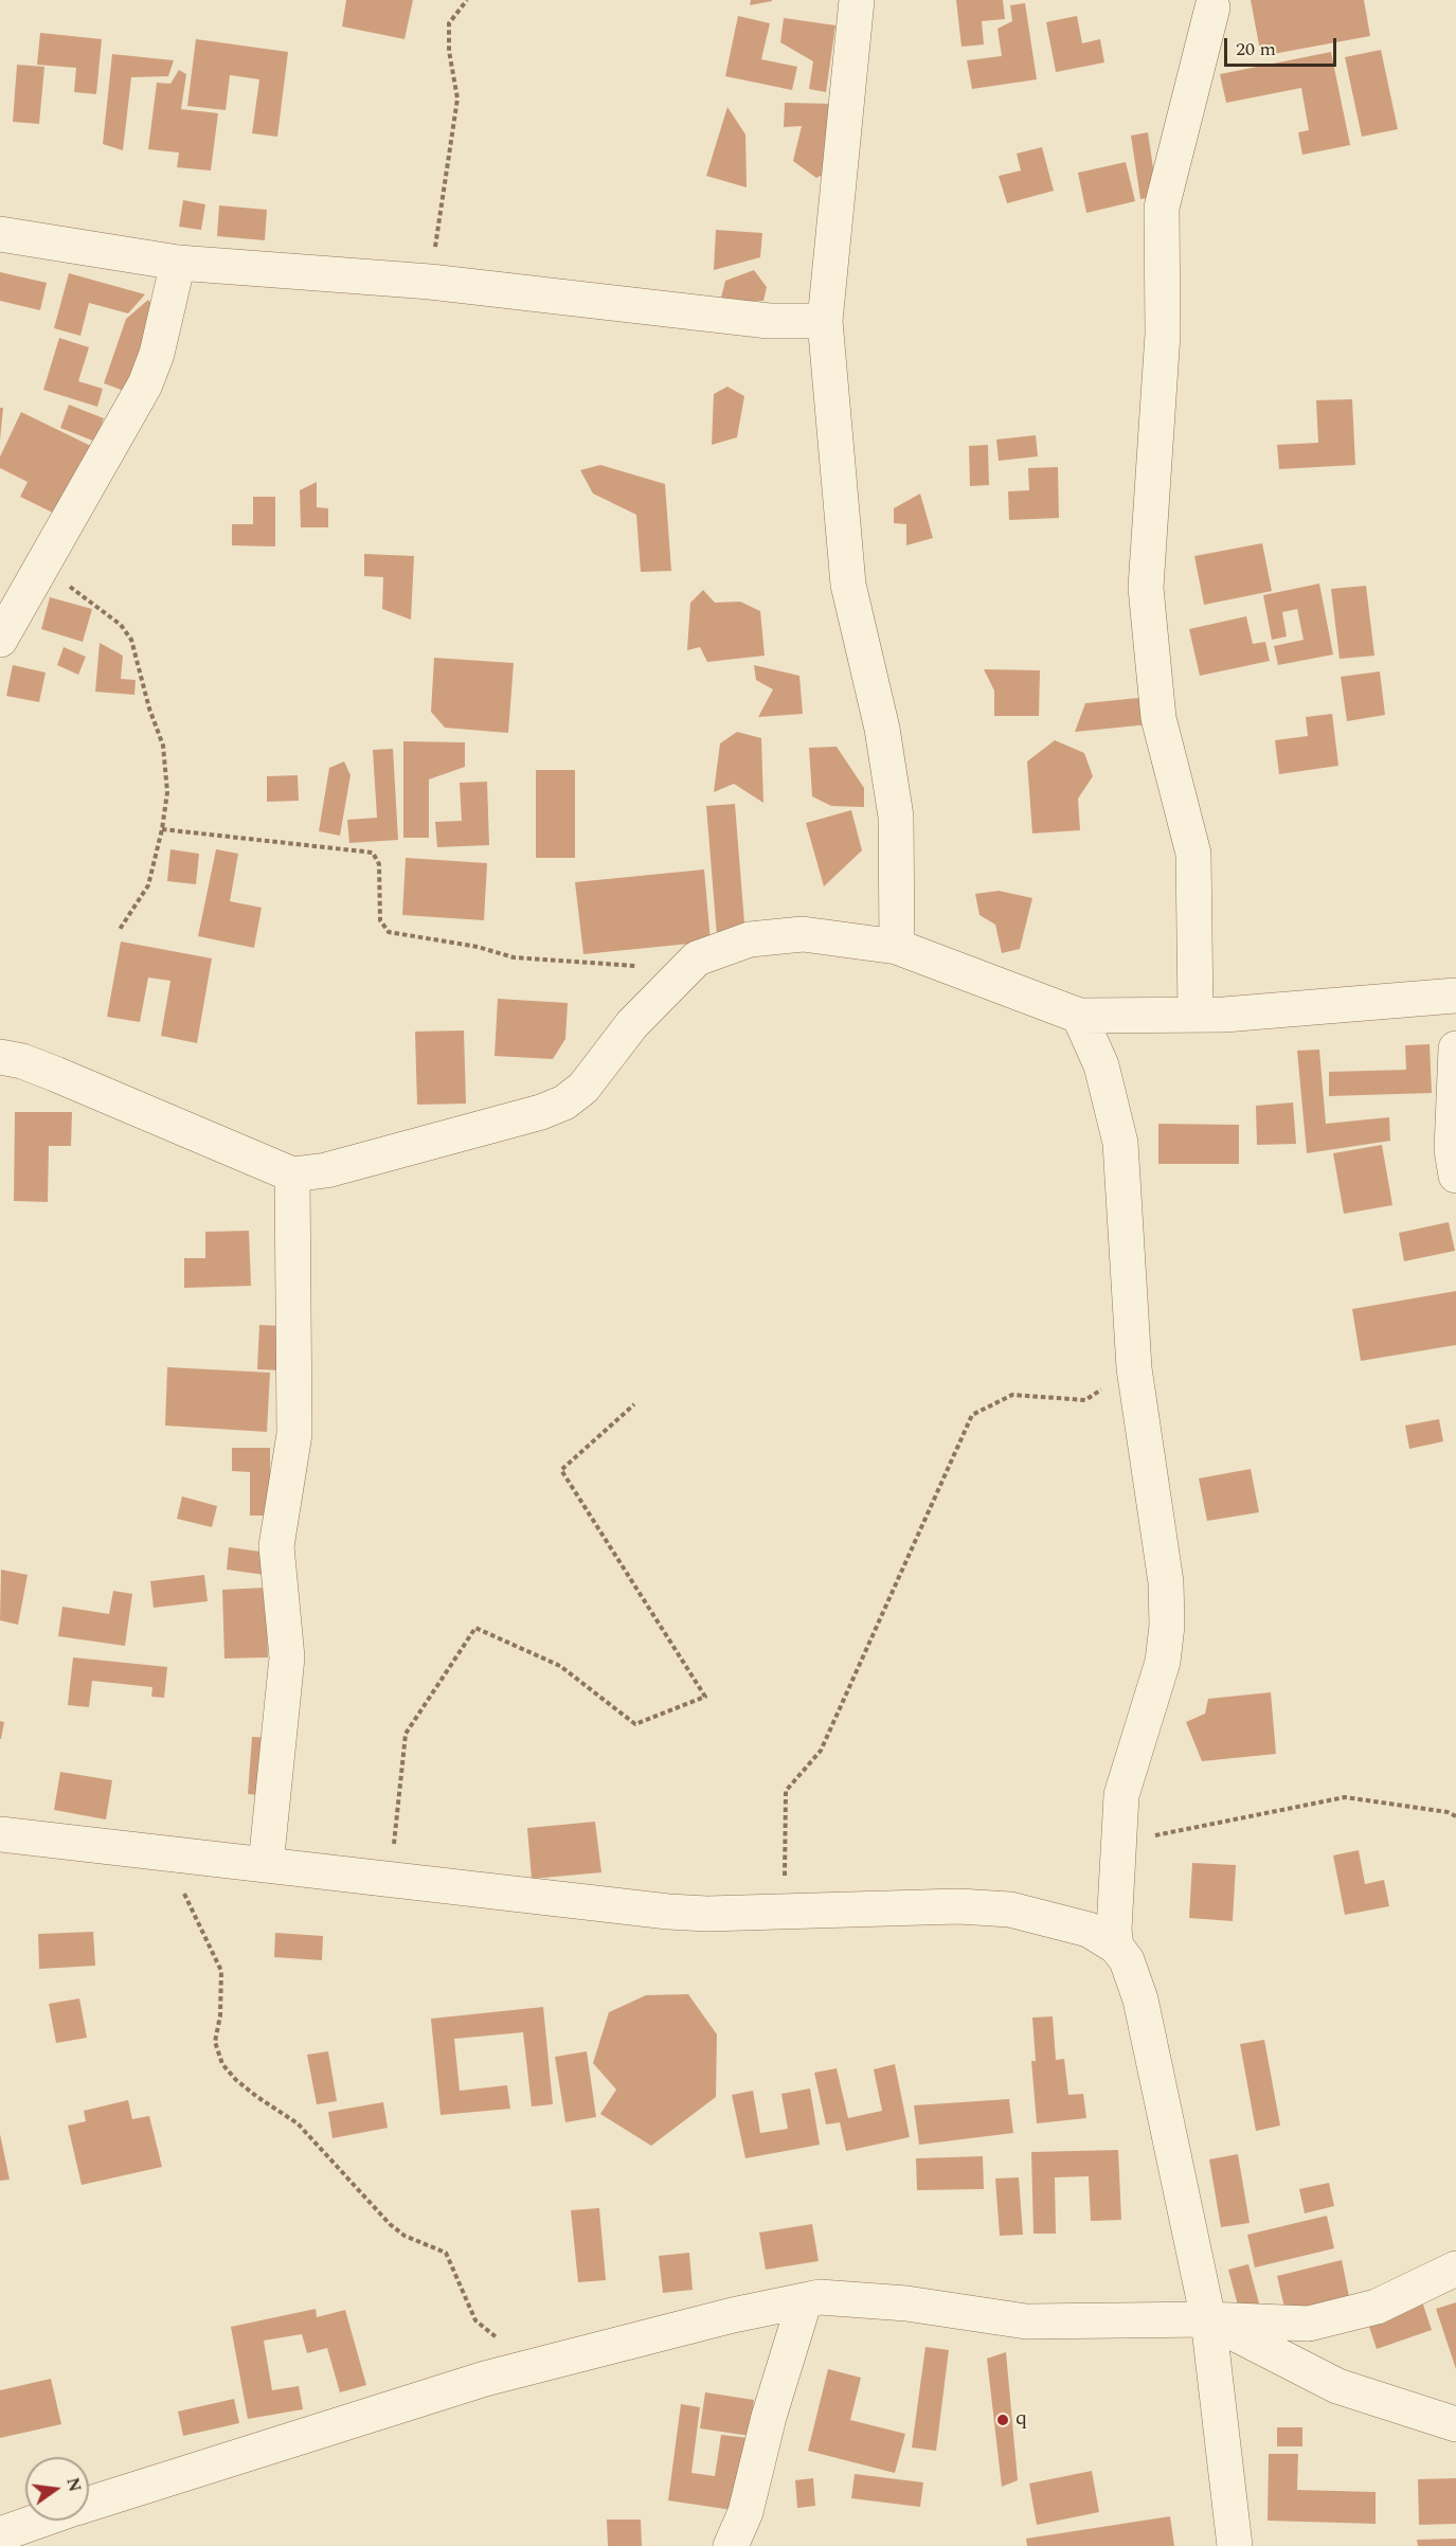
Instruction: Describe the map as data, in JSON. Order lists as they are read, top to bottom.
{
  "places": ["q"],
  "scale_bar": "20 m",
  "north": "right"
}
